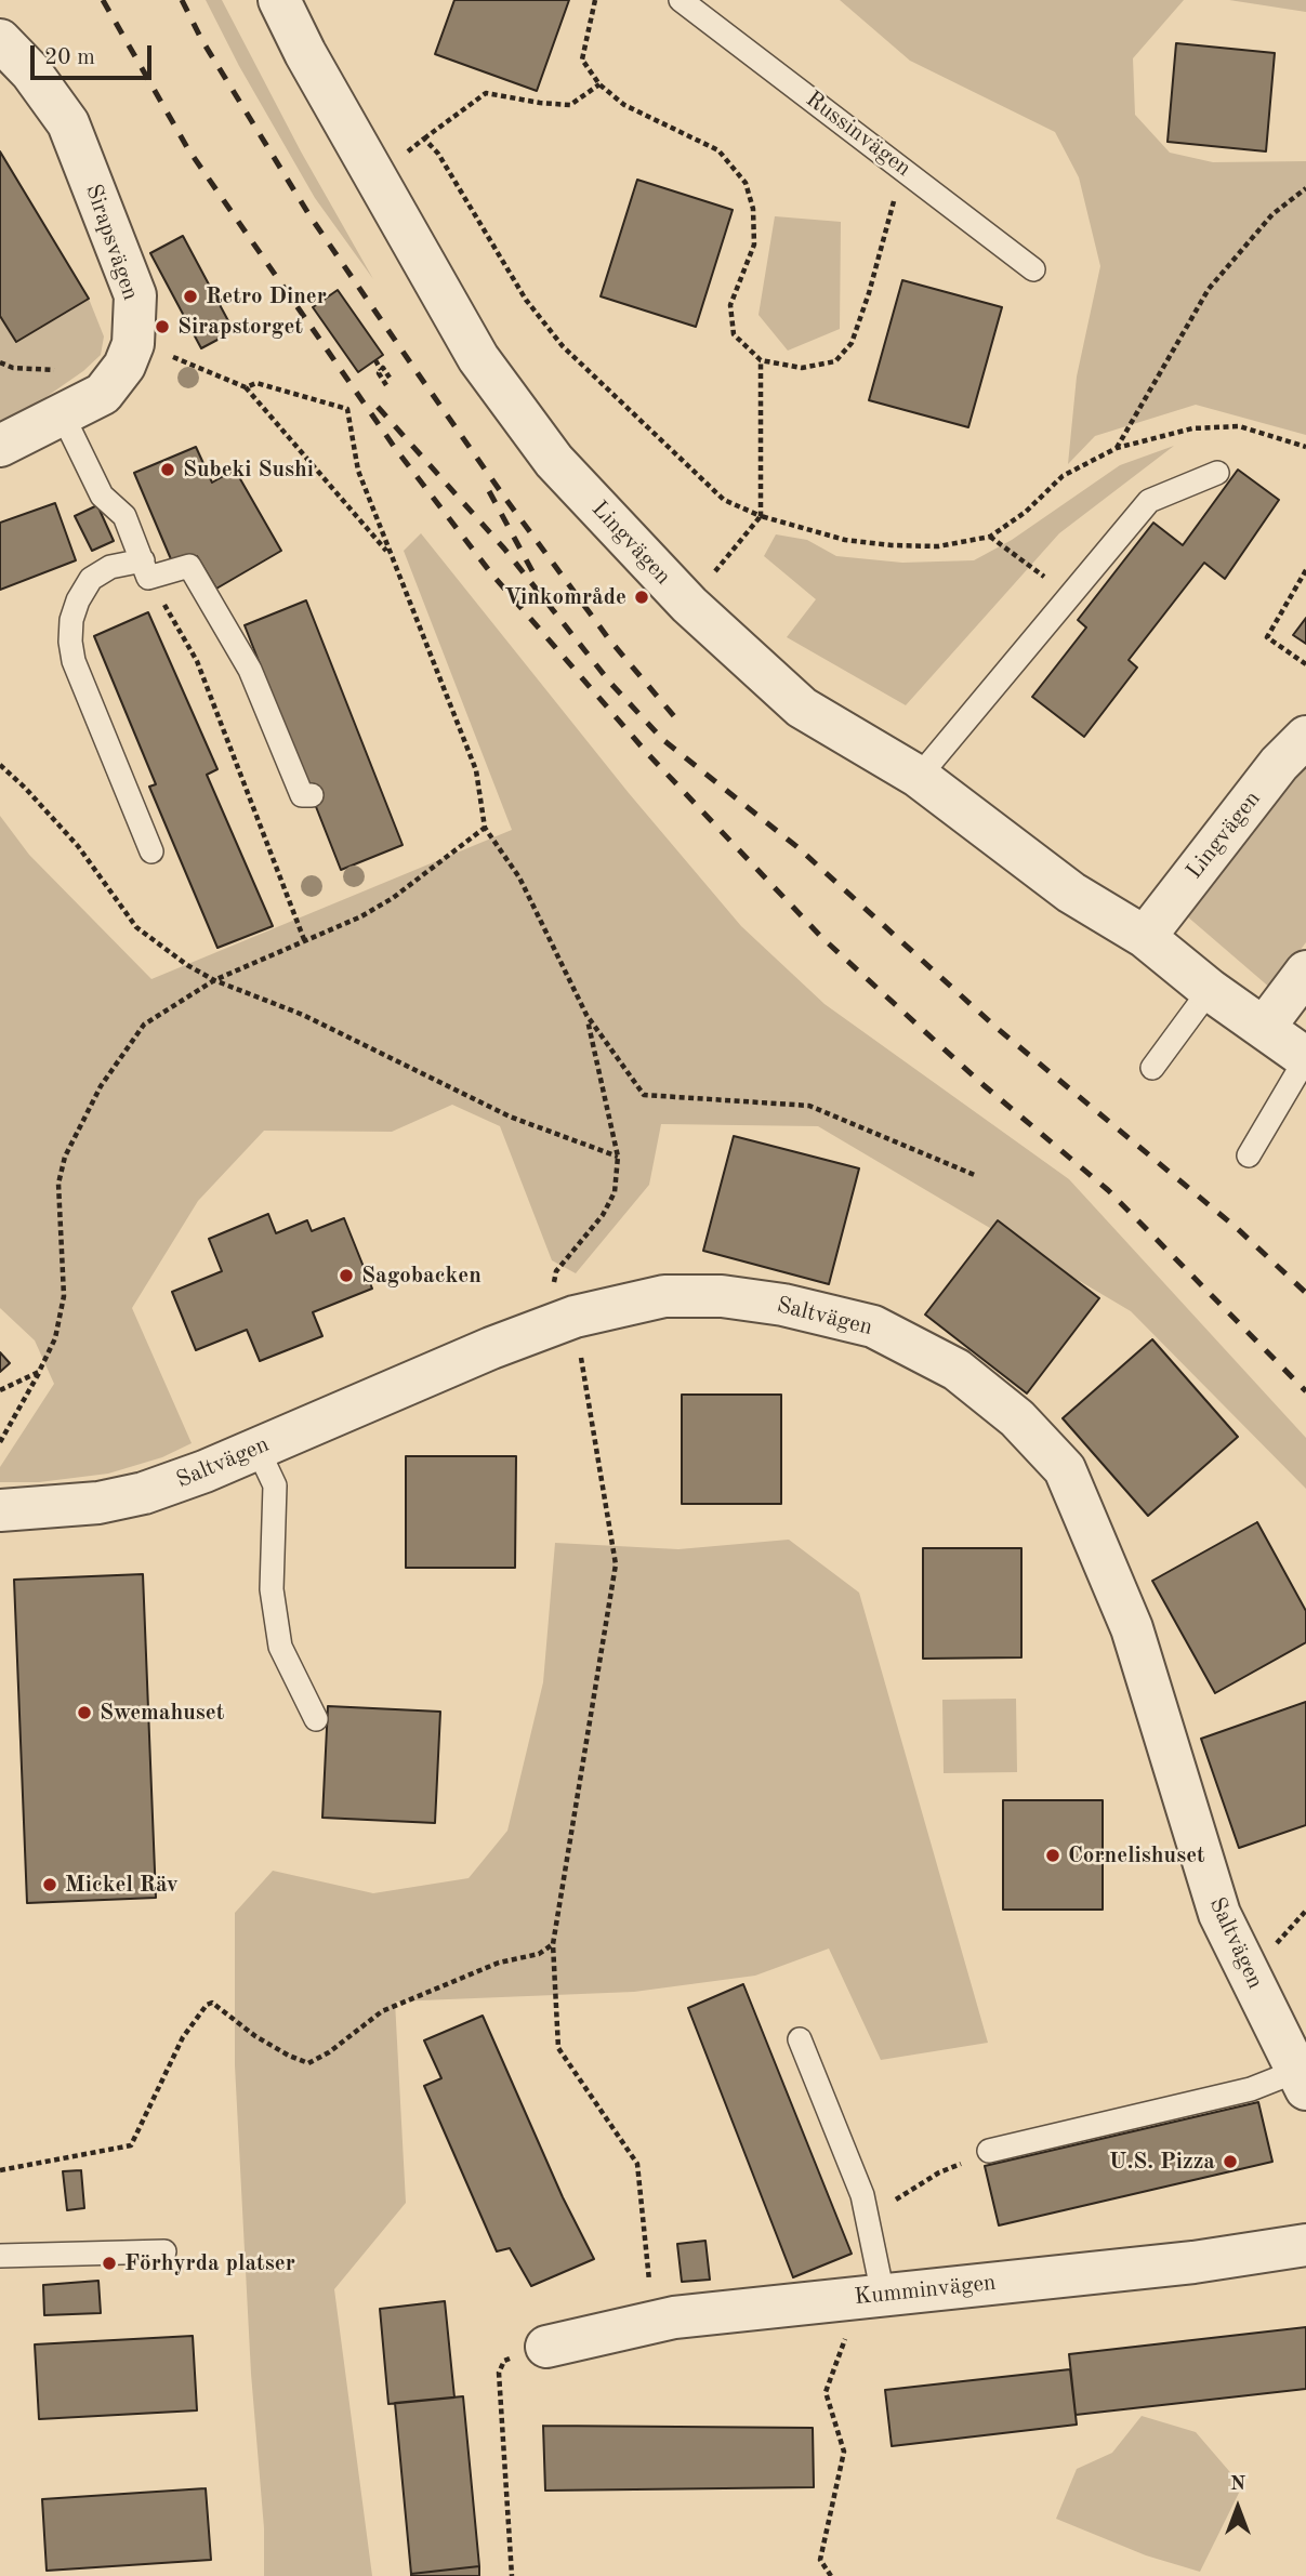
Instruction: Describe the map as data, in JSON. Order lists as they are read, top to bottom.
{
  "streets": {
    "street": [
      "Sirapsvägen",
      "Lingvägen",
      "Saltvägen",
      "Kumminvägen"
    ],
    "lane": ["Russinvägen"]
  },
  "places": [
    "Retro Diner",
    "Sirapstorget",
    "Subeki Sushi",
    "Vinkområde",
    "Sagobacken",
    "Swemahuset",
    "Cornelishuset",
    "Mickel Räv",
    "U.S. Pizza",
    "Förhyrda platser"
  ],
  "scale_bar": "20 m",
  "north": "top"
}
